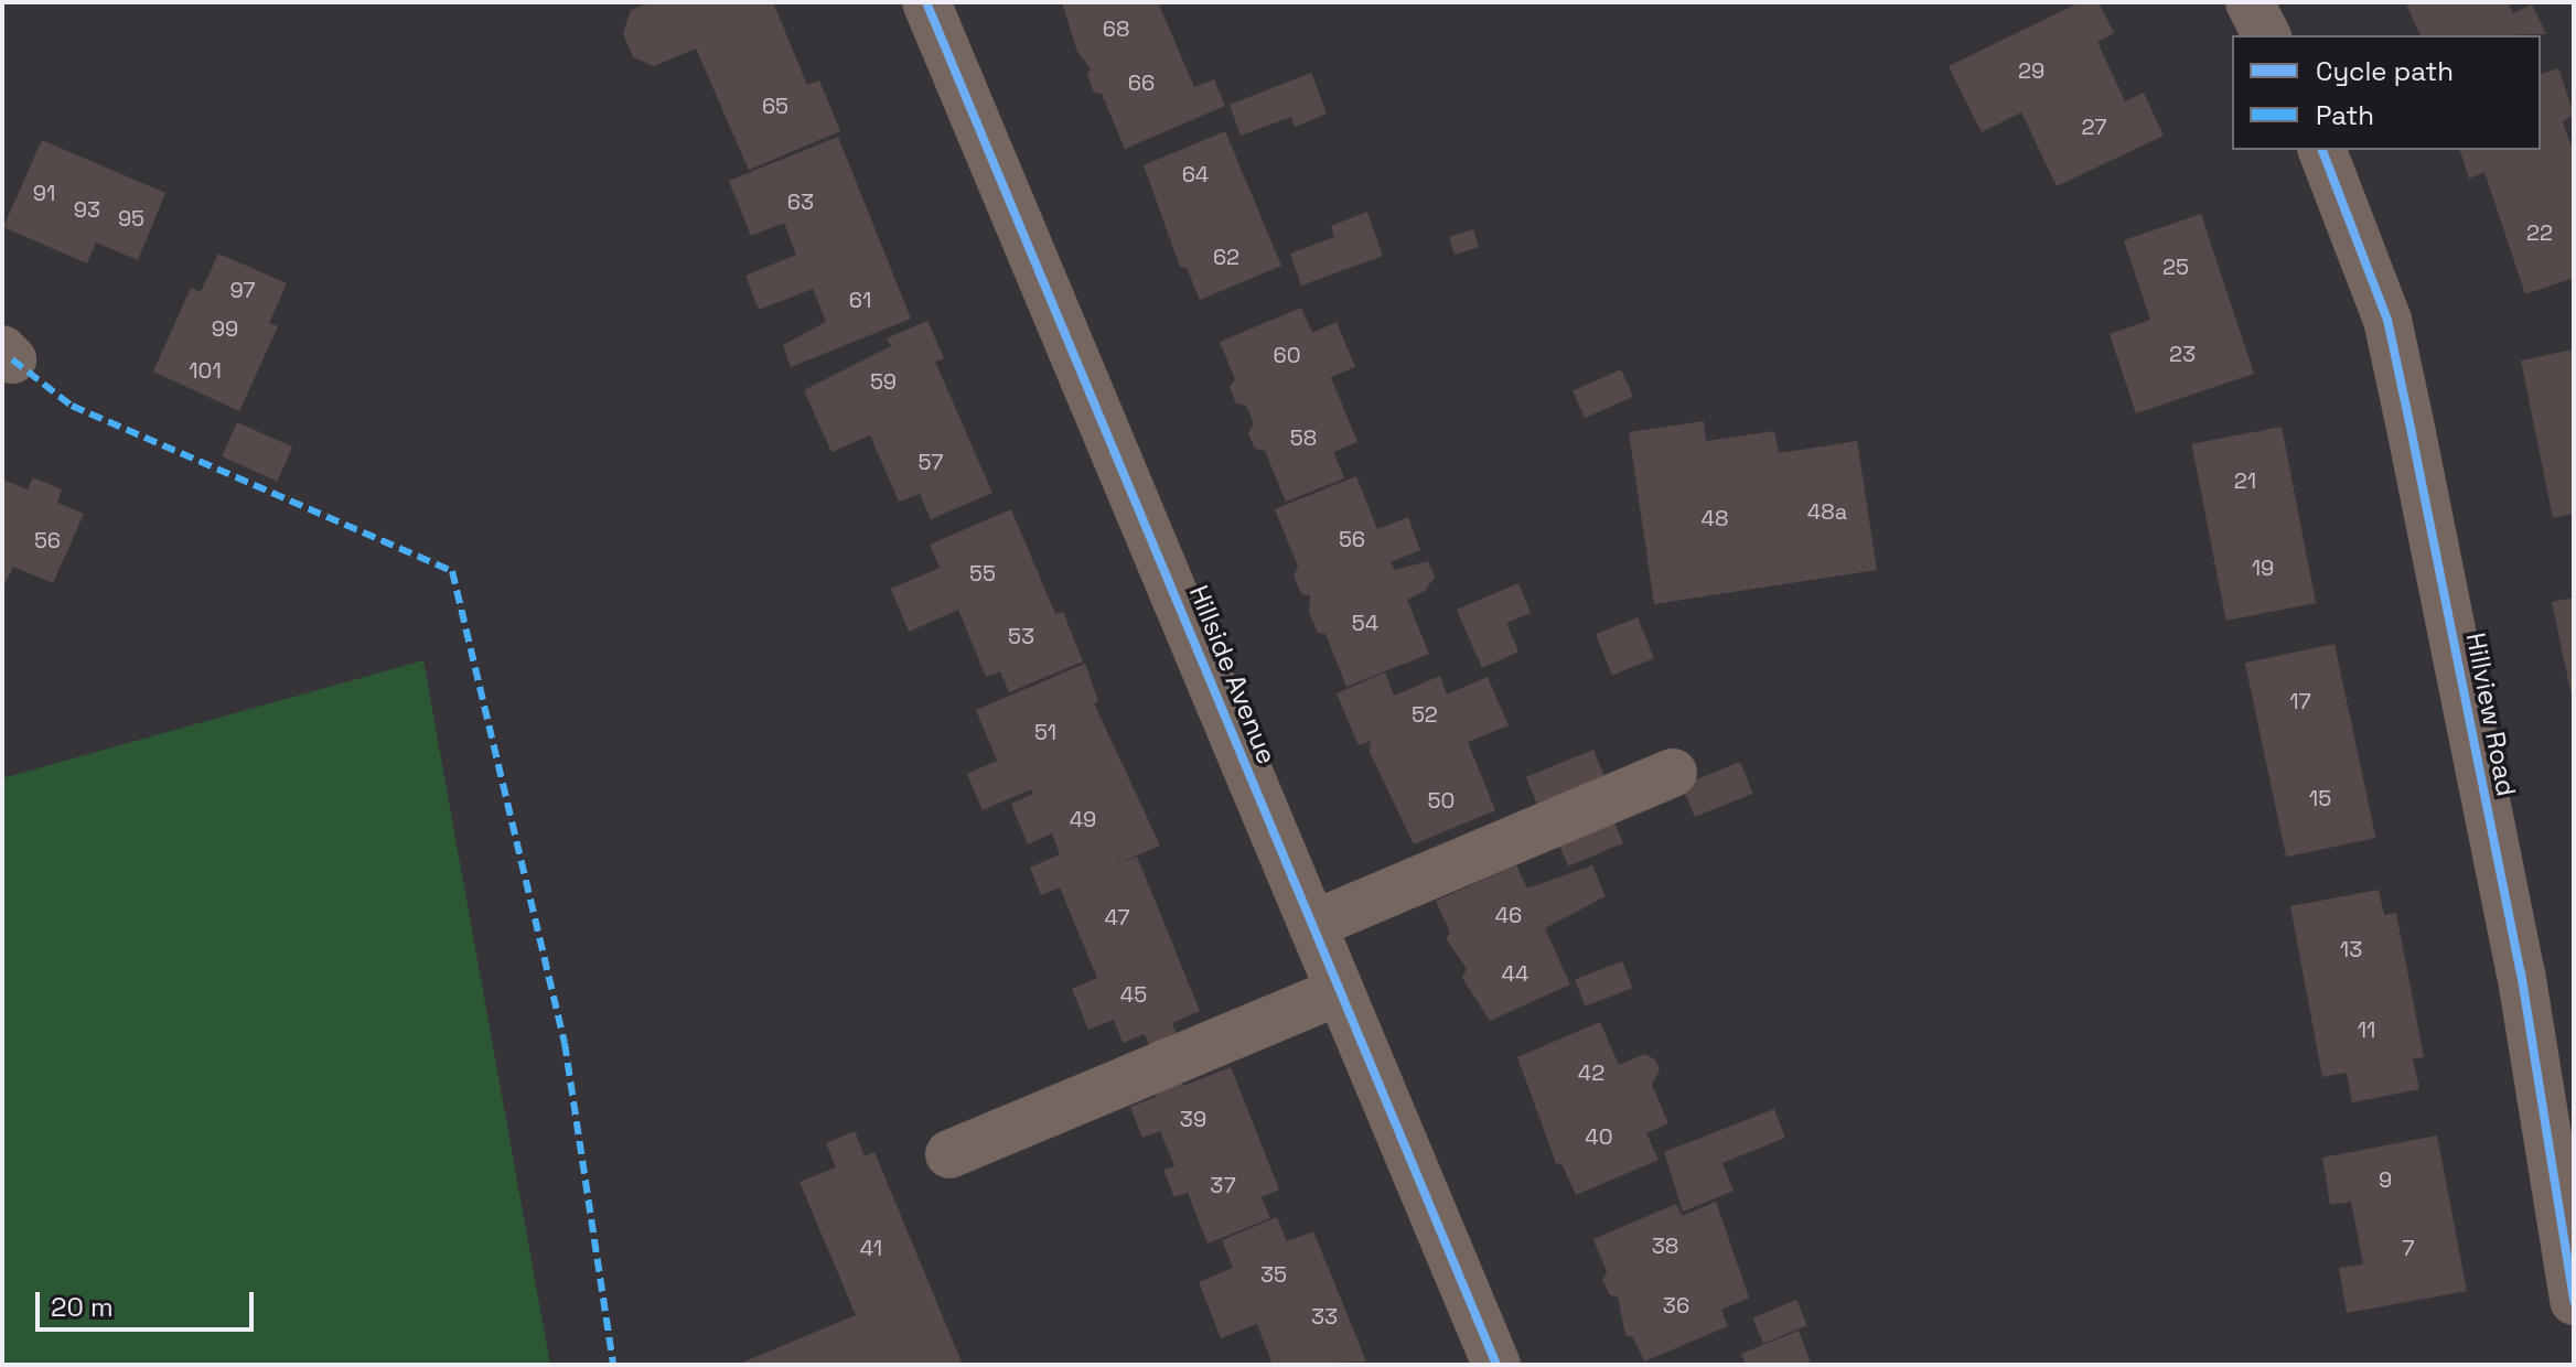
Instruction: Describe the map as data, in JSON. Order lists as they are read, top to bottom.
{
  "streets": {
    "street": ["Hillside Avenue", "Hillview Road"]
  },
  "house_numbers": [
    "68",
    "29",
    "66",
    "65",
    "27",
    "64",
    "91",
    "63",
    "93",
    "95",
    "22",
    "62",
    "25",
    "97",
    "61",
    "99",
    "23",
    "60",
    "101",
    "59",
    "58",
    "57",
    "21",
    "48a",
    "48",
    "56",
    "56",
    "19",
    "55",
    "54",
    "53",
    "17",
    "52",
    "51",
    "15",
    "50",
    "49",
    "46",
    "47",
    "13",
    "44",
    "45",
    "11",
    "42",
    "39",
    "40",
    "9",
    "37",
    "38",
    "41",
    "7",
    "35",
    "36",
    "33"
  ],
  "legend": ["Cycle path", "Path"],
  "scale_bar": "20 m"
}
